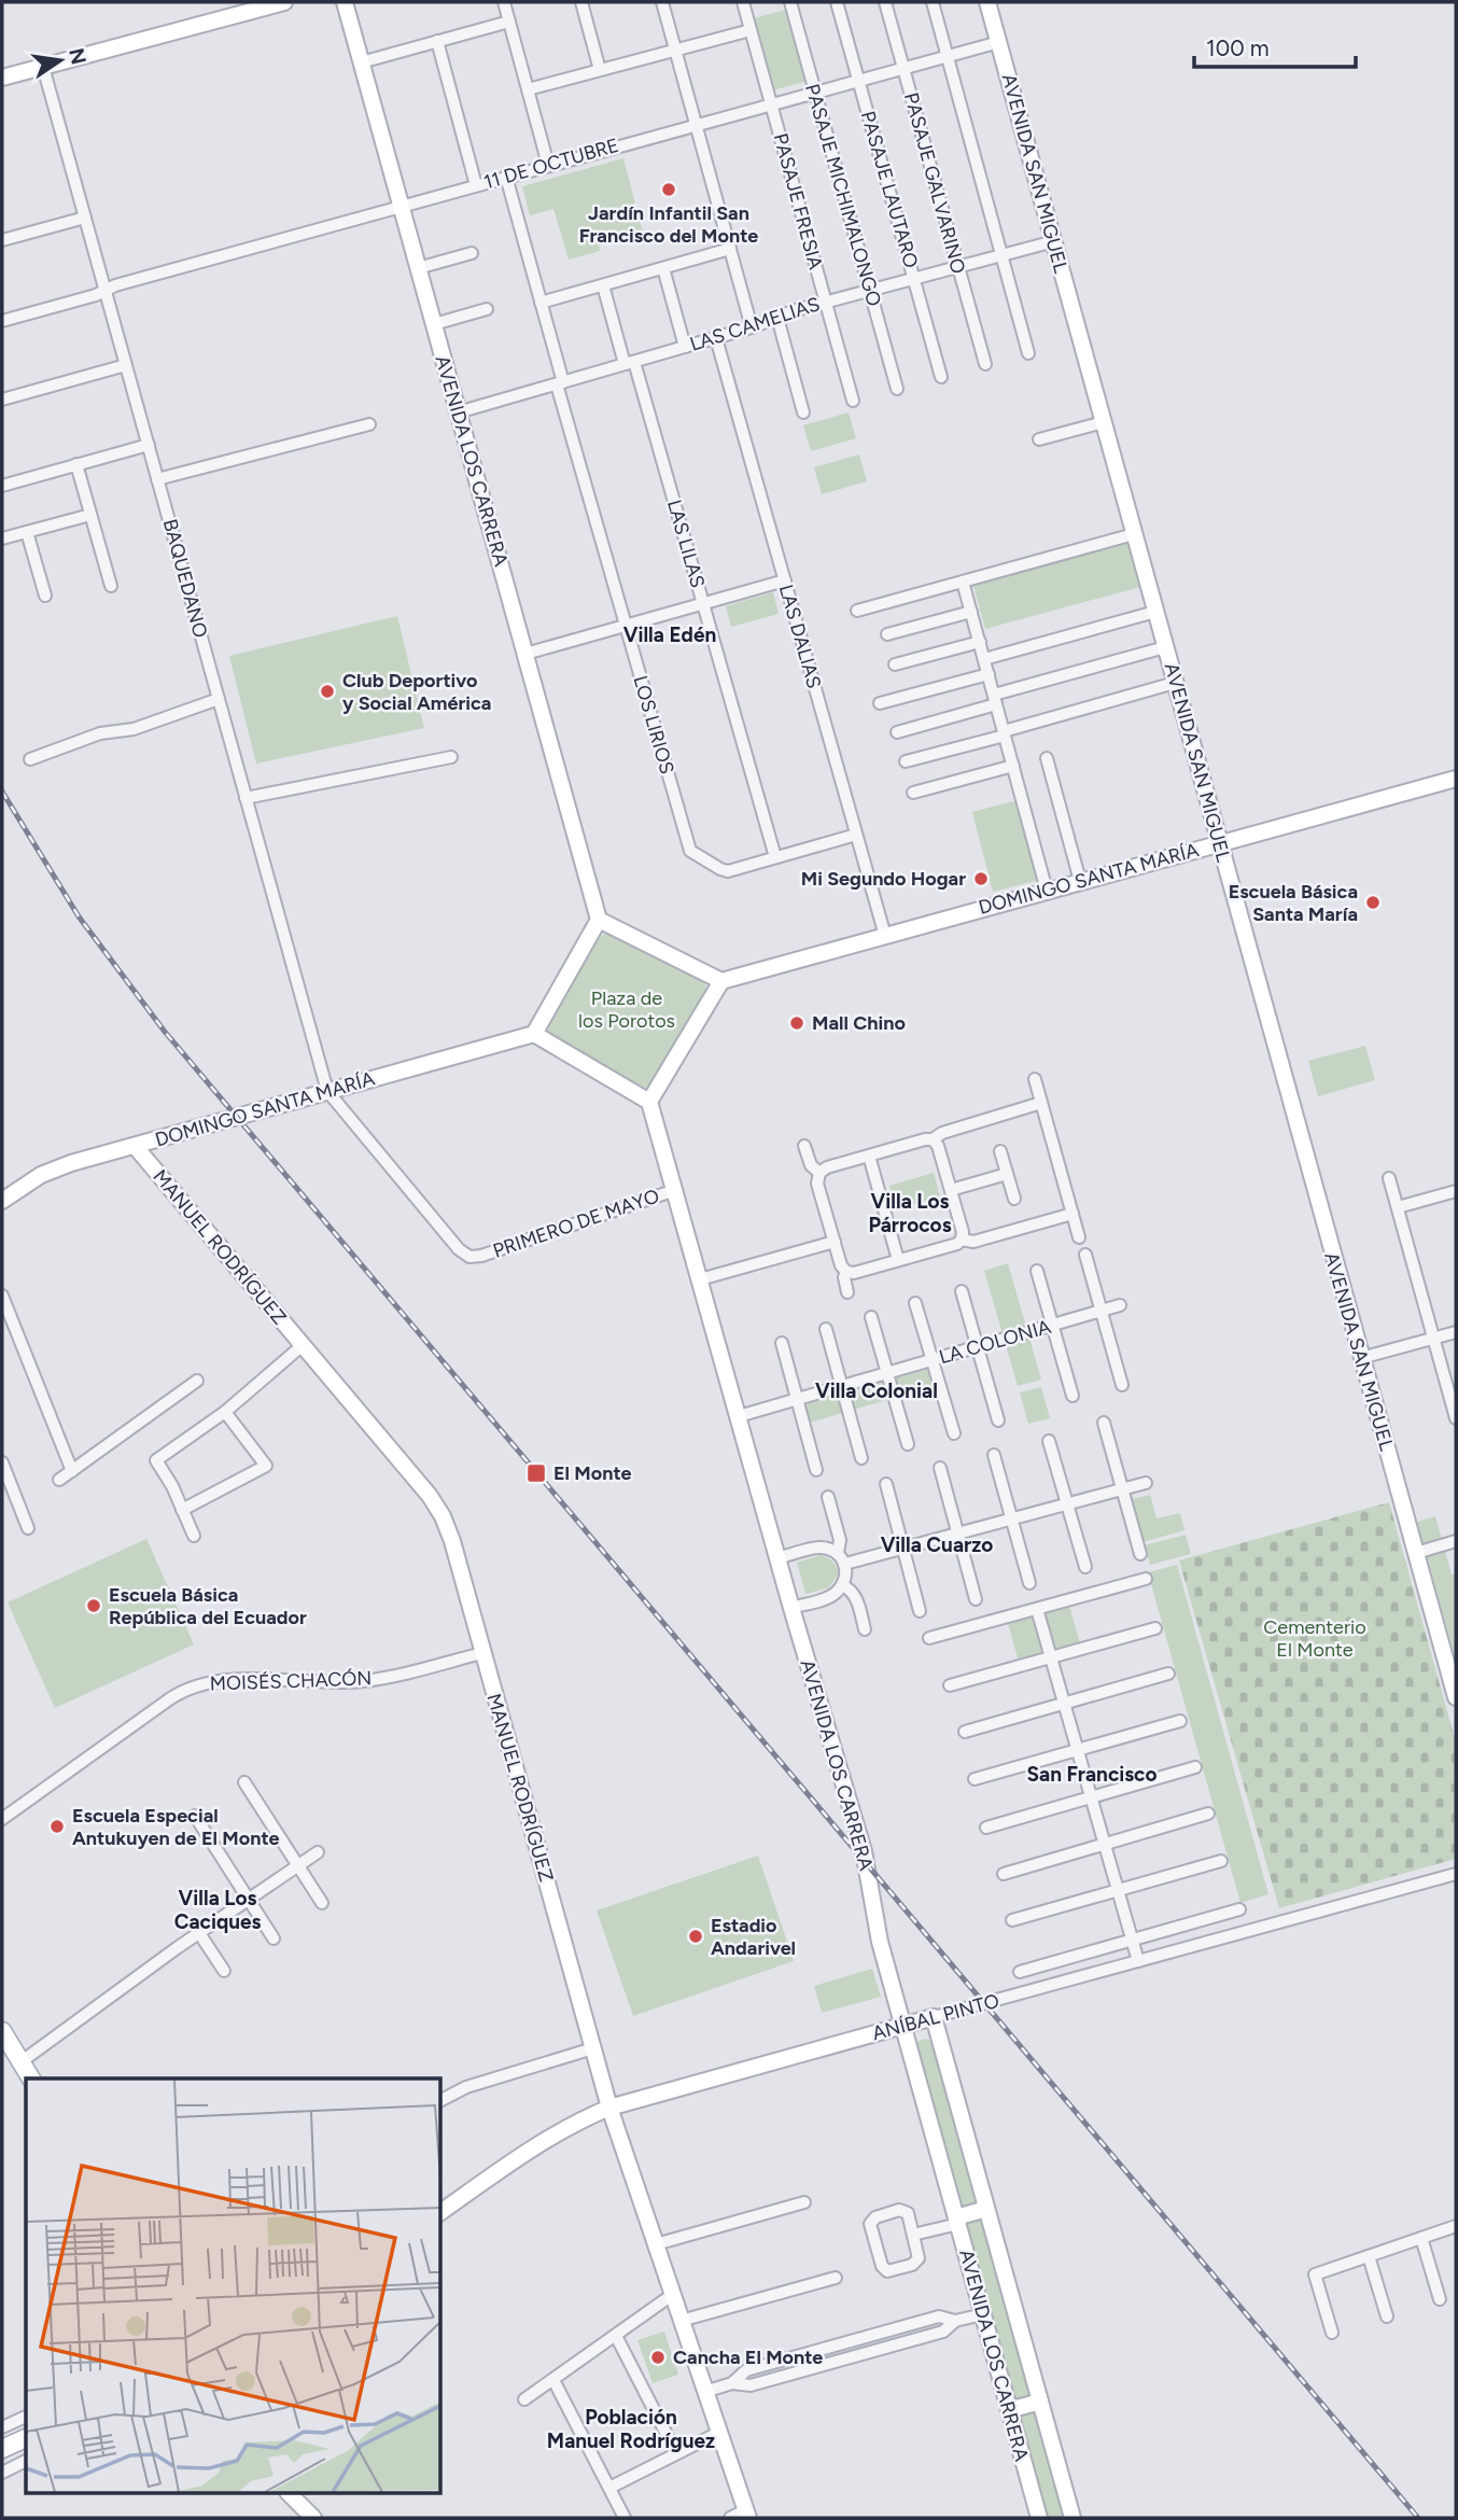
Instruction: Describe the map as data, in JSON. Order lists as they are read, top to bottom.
{
  "streets": {
    "street": [
      "11 DE OCTUBRE",
      "AVENIDA SAN MIGUEL",
      "PASAJE GALVARINO",
      "PASAJE LAUTARO",
      "PASAJE MICHIMALONGO",
      "PASAJE FRESIA",
      "LAS CAMELIAS",
      "AVENIDA LOS CARRERA",
      "LAS LILAS",
      "BAQUEDANO",
      "LAS DALIAS",
      "LOS LIRIOS",
      "DOMINGO SANTA MARÍA",
      "PRIMERO DE MAYO",
      "MANUEL RODRÍGUEZ",
      "LA COLONIA",
      "MOISÉS CHACÓN",
      "ANÍBAL PINTO"
    ]
  },
  "crossings": [
    ["11 DE OCTUBRE", "AVENIDA SAN MIGUEL"],
    ["11 DE OCTUBRE", "PASAJE GALVARINO"],
    ["11 DE OCTUBRE", "PASAJE LAUTARO"],
    ["11 DE OCTUBRE", "PASAJE MICHIMALONGO"],
    ["11 DE OCTUBRE", "PASAJE FRESIA"],
    ["11 DE OCTUBRE", "AVENIDA LOS CARRERA"],
    ["11 DE OCTUBRE", "BAQUEDANO"],
    ["11 DE OCTUBRE", "LOS LIRIOS"],
    ["AVENIDA SAN MIGUEL", "LAS CAMELIAS"],
    ["AVENIDA SAN MIGUEL", "DOMINGO SANTA MARÍA"],
    ["PASAJE GALVARINO", "LAS CAMELIAS"],
    ["PASAJE LAUTARO", "LAS CAMELIAS"],
    ["PASAJE MICHIMALONGO", "LAS CAMELIAS"],
    ["PASAJE FRESIA", "LAS CAMELIAS"],
    ["LAS CAMELIAS", "AVENIDA LOS CARRERA"],
    ["LAS CAMELIAS", "LAS LILAS"],
    ["LAS CAMELIAS", "LAS DALIAS"],
    ["LAS CAMELIAS", "LOS LIRIOS"],
    ["AVENIDA LOS CARRERA", "PRIMERO DE MAYO"],
    ["AVENIDA LOS CARRERA", "LA COLONIA"],
    ["AVENIDA LOS CARRERA", "ANÍBAL PINTO"],
    ["LAS LILAS", "LOS LIRIOS"],
    ["BAQUEDANO", "DOMINGO SANTA MARÍA"],
    ["BAQUEDANO", "PRIMERO DE MAYO"],
    ["LAS DALIAS", "LOS LIRIOS"],
    ["LAS DALIAS", "DOMINGO SANTA MARÍA"],
    ["DOMINGO SANTA MARÍA", "PRIMERO DE MAYO"],
    ["DOMINGO SANTA MARÍA", "MANUEL RODRÍGUEZ"],
    ["MANUEL RODRÍGUEZ", "MOISÉS CHACÓN"],
    ["MANUEL RODRÍGUEZ", "ANÍBAL PINTO"]
  ],
  "districts": [
    "Villa Edén",
    "Villa Los Párrocos",
    "Villa Colonial",
    "Villa Cuarzo",
    "San Francisco",
    "Villa Los Caciques",
    "Población Manuel Rodríguez"
  ],
  "parks": ["Plaza de los Porotos", "Cementerio El Monte"],
  "places": {
    "other": [
      "Jardín Infantil San Francisco del Monte",
      "Club Deportivo y Social América",
      "Mi Segundo Hogar",
      "Escuela Básica Santa María",
      "Mall Chino",
      "Escuela Básica República del Ecuador",
      "Escuela Especial Antukuyen de El Monte",
      "Estadio Andarivel",
      "Cancha El Monte"
    ],
    "transit": ["El Monte"]
  },
  "scale_bar": "100 m",
  "north": "right"
}
